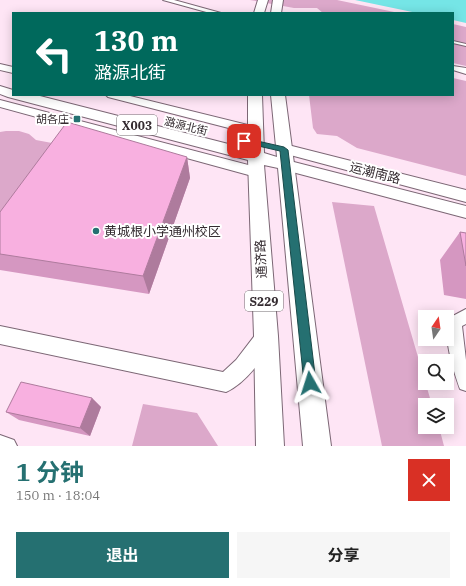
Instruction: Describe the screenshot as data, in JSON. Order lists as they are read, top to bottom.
{
  "streets": {
    "main road": [
      "X003",
      "潞源北街",
      "运潮南路",
      "通济路",
      "S229"
    ]
  },
  "crossings": [
    ["X003", "潞源北街"],
    ["X003", "运潮南路"],
    ["X003", "通济路"],
    ["X003", "S229"],
    ["潞源北街", "通济路"],
    ["运潮南路", "S229"]
  ],
  "places": {
    "transit": ["胡各庄"],
    "other": ["黄城根小学通州校区"]
  },
  "north": "top",
  "page": {
    "turn": ["130 m", "潞源北街"],
    "heading": ["1 分钟", "150 m · 18:04"],
    "buttons": ["退出", "分享"]
  }
}
